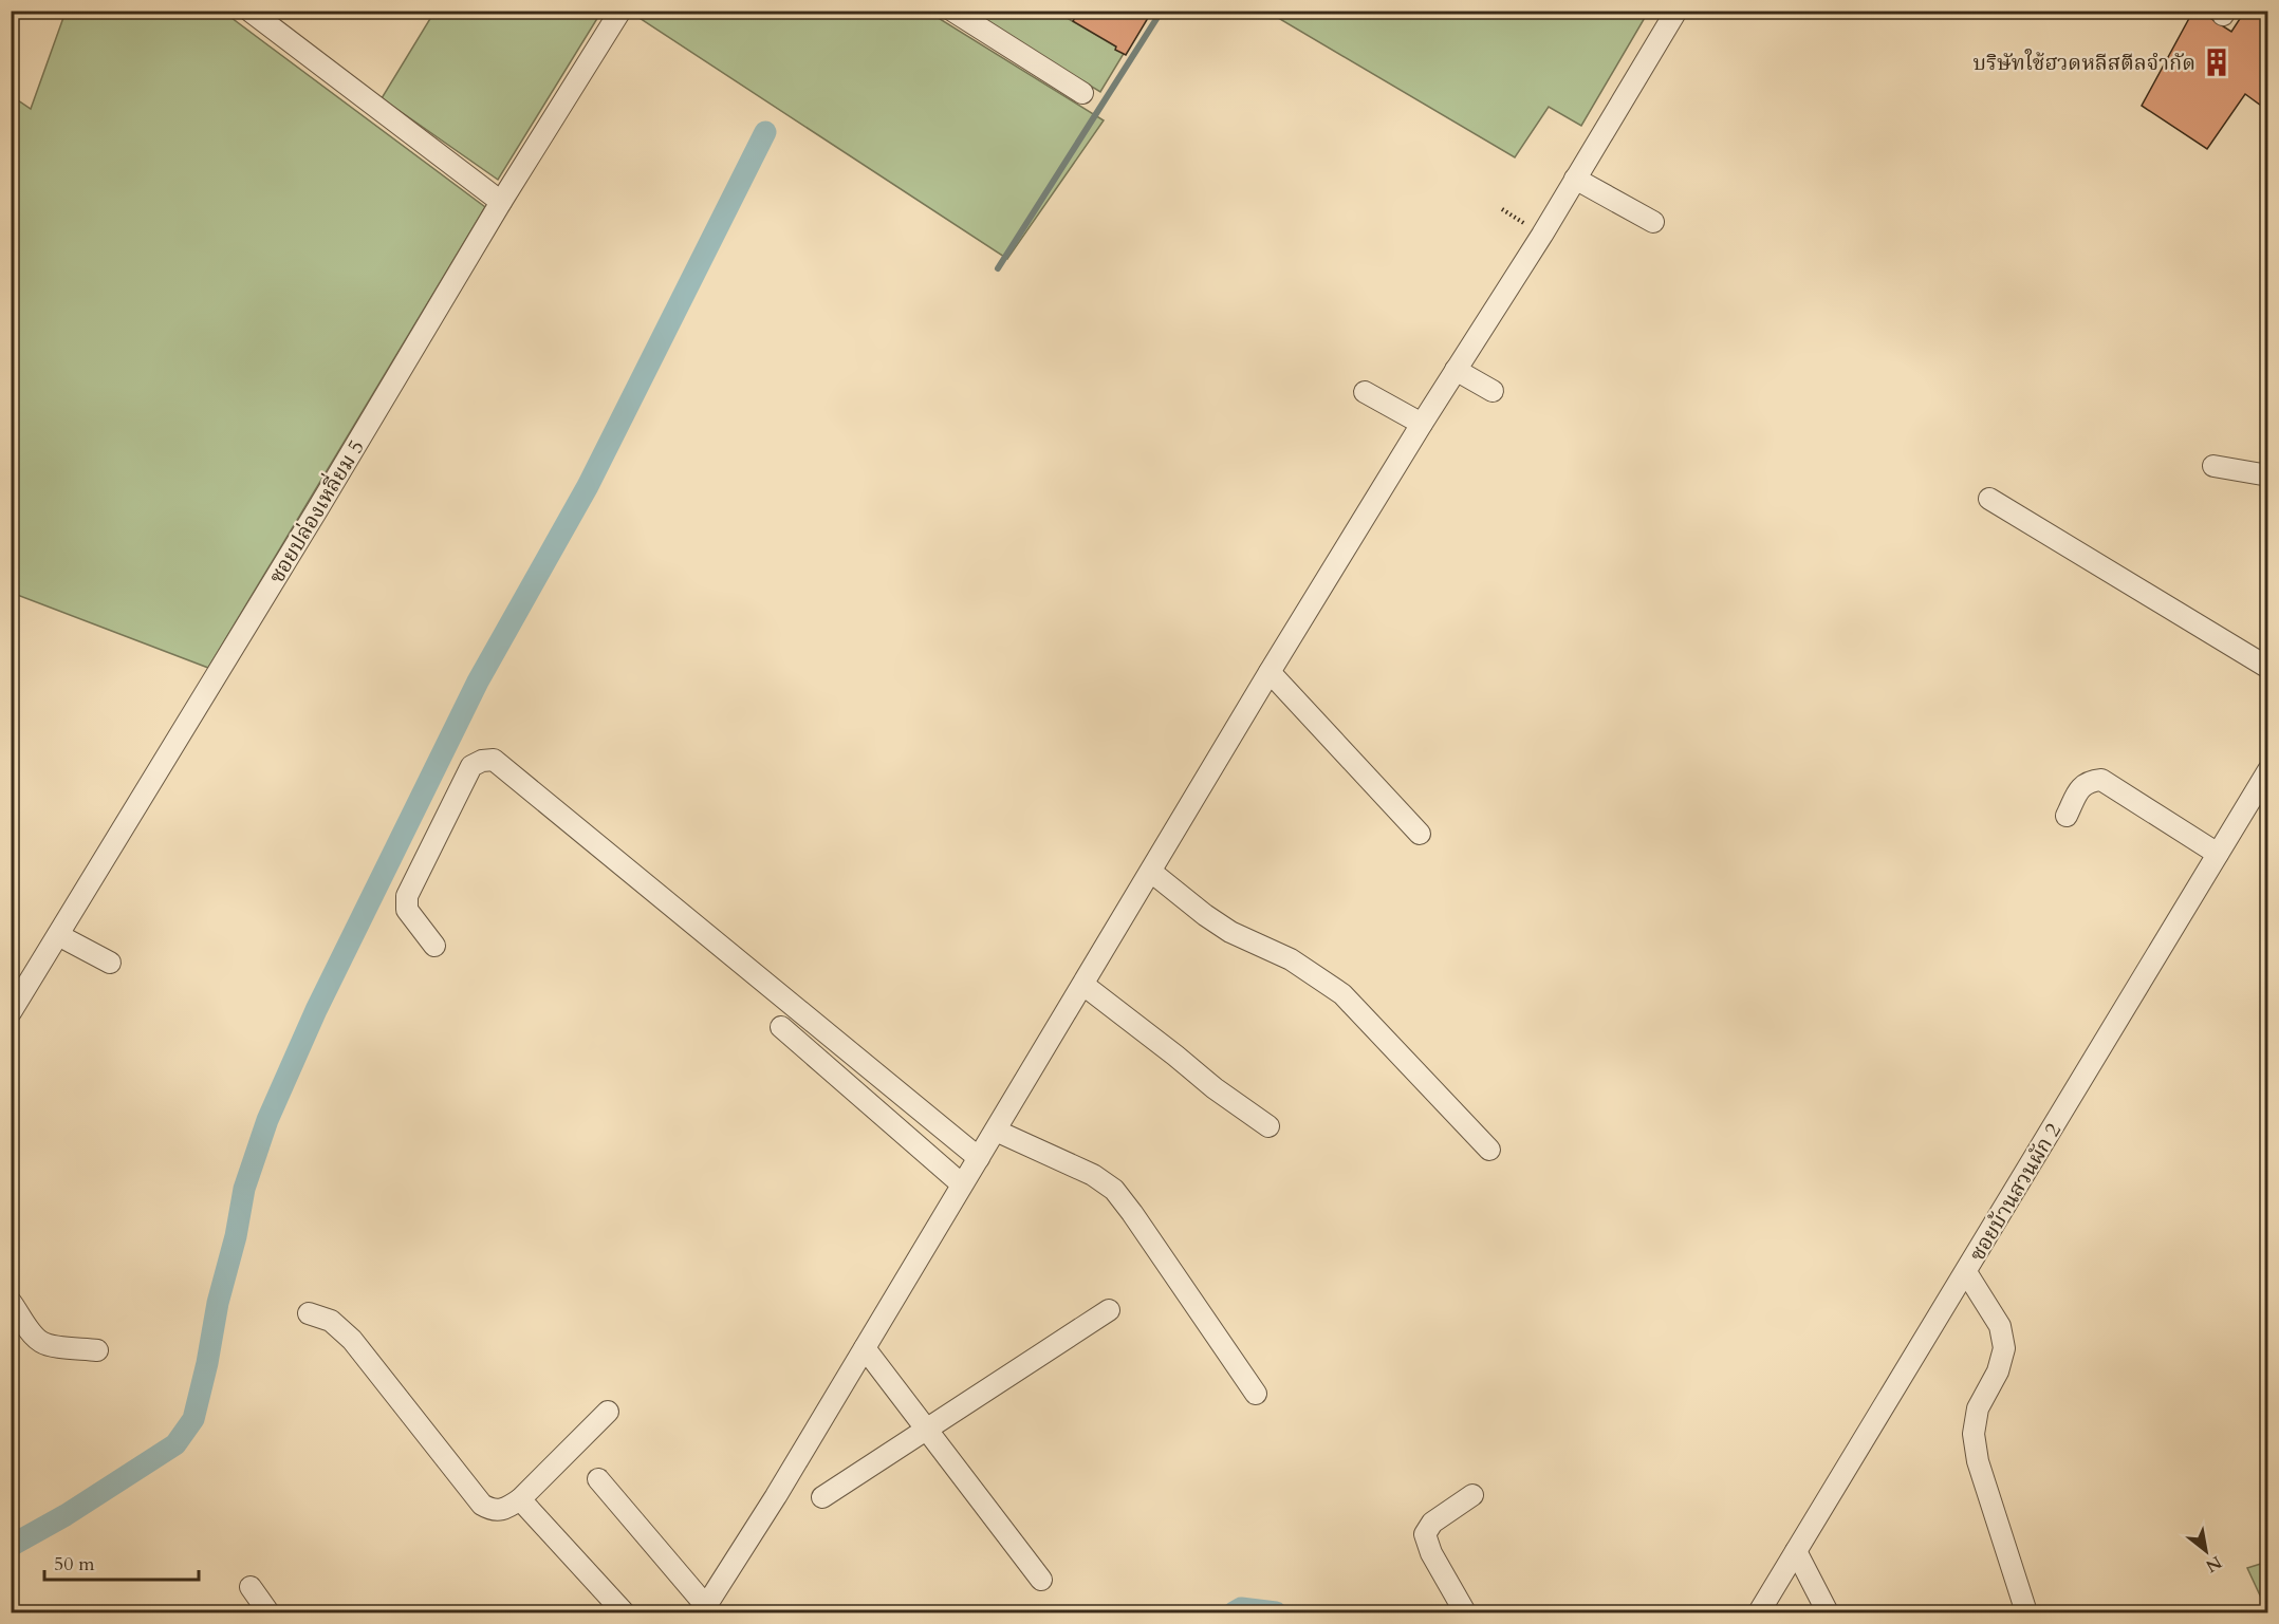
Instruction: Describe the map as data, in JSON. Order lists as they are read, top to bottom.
{
  "streets": {
    "street": ["ซอยปล่องเหลี่ยม 5", "ซอยบ้านสวนผัก 2"]
  },
  "places": {
    "building": ["บริษัทใช้ฮวดหลีสตีลจำกัด"]
  },
  "scale_bar": "50 m",
  "north": "bottom right"
}
